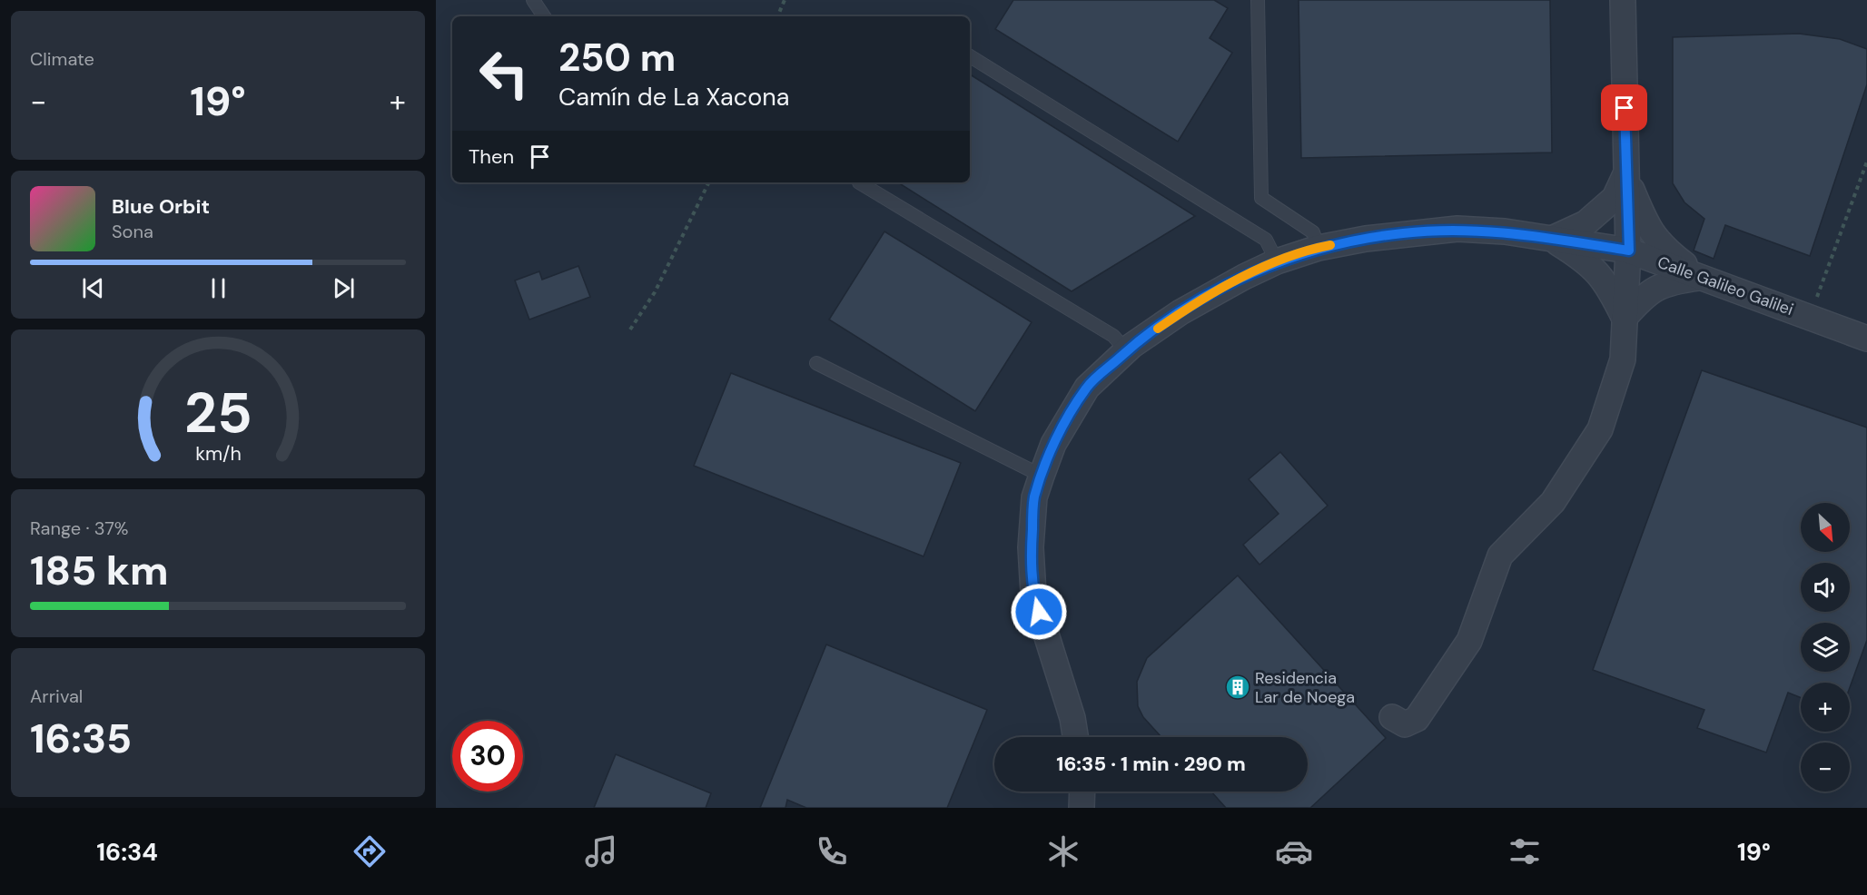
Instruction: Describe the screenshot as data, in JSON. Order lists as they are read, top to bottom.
{
  "streets": {
    "street": ["Calle Galileo Galilei"]
  },
  "places": {
    "building": ["Residencia Lar de Noega"]
  },
  "north": "bottom right",
  "page": {
    "tile": [
      "Climate",
      ["Range · 37%", "185 km"],
      ["Arrival", "16:35"]
    ],
    "turn": ["250 m", "Camín de La Xacona"],
    "heat": ["−", "19°", "+"],
    "then": "Then",
    "song": ["Blue Orbit", "Sona"],
    "map_buttons": ["+", "−"],
    "limit": "30",
    "trip": "16:35 · 1 min · 290 m",
    "tabs": ["16:34", "19°"],
    "gauge": ["25", "km/h"]
  }
}
